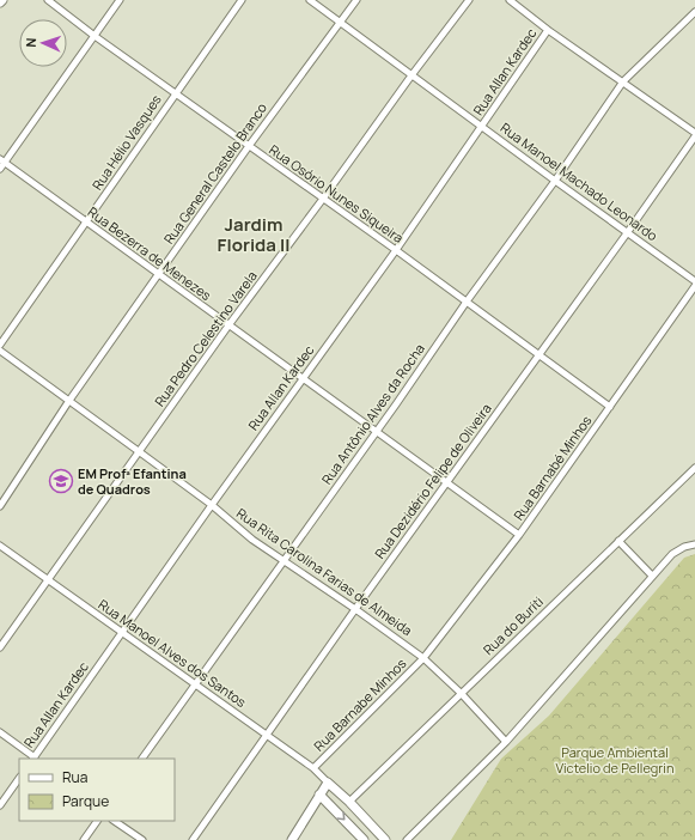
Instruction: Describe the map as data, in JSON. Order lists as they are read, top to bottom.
{
  "streets": {
    "street": [
      "Rua Allan Kardec",
      "Rua Hélio Vasques",
      "Rua General Castelo Branco",
      "Rua Manoel Machado Leonardo",
      "Rua Osório Nunes Siqueira",
      "Rua Bezerra de Menezes",
      "Rua Pedro Celestino Varela",
      "Rua Antônio Alves da Rocha",
      "Rua Barnabé Minhos",
      "Rua Dezidério Felipe de Oliveira",
      "Rua Rita Carolina Farias de Almeida",
      "Rua do Buriti",
      "Rua Manoel Alves dos Santos",
      "Rua Barnabe Minhos"
    ]
  },
  "crossings": [
    ["Rua Allan Kardec", "Rua Manoel Machado Leonardo"],
    ["Rua Allan Kardec", "Rua Osório Nunes Siqueira"],
    ["Rua Allan Kardec", "Rua Bezerra de Menezes"],
    ["Rua Allan Kardec", "Rua Rita Carolina Farias de Almeida"],
    ["Rua Allan Kardec", "Rua Manoel Alves dos Santos"],
    ["Rua Hélio Vasques", "Rua Osório Nunes Siqueira"],
    ["Rua Hélio Vasques", "Rua Bezerra de Menezes"],
    ["Rua General Castelo Branco", "Rua Manoel Machado Leonardo"],
    ["Rua General Castelo Branco", "Rua Osório Nunes Siqueira"],
    ["Rua General Castelo Branco", "Rua Bezerra de Menezes"],
    ["Rua General Castelo Branco", "Rua Rita Carolina Farias de Almeida"],
    ["Rua Manoel Machado Leonardo", "Rua Pedro Celestino Varela"],
    ["Rua Manoel Machado Leonardo", "Rua Antônio Alves da Rocha"],
    ["Rua Manoel Machado Leonardo", "Rua Dezidério Felipe de Oliveira"],
    ["Rua Osório Nunes Siqueira", "Rua Pedro Celestino Varela"],
    ["Rua Osório Nunes Siqueira", "Rua Antônio Alves da Rocha"],
    ["Rua Osório Nunes Siqueira", "Rua Barnabé Minhos"],
    ["Rua Osório Nunes Siqueira", "Rua Dezidério Felipe de Oliveira"],
    ["Rua Bezerra de Menezes", "Rua Pedro Celestino Varela"],
    ["Rua Bezerra de Menezes", "Rua Antônio Alves da Rocha"],
    ["Rua Bezerra de Menezes", "Rua Barnabé Minhos"],
    ["Rua Bezerra de Menezes", "Rua Dezidério Felipe de Oliveira"],
    ["Rua Pedro Celestino Varela", "Rua Rita Carolina Farias de Almeida"],
    ["Rua Pedro Celestino Varela", "Rua Manoel Alves dos Santos"],
    ["Rua Antônio Alves da Rocha", "Rua Rita Carolina Farias de Almeida"],
    ["Rua Antônio Alves da Rocha", "Rua Manoel Alves dos Santos"],
    ["Rua Barnabé Minhos", "Rua Rita Carolina Farias de Almeida"],
    ["Rua Barnabé Minhos", "Rua Barnabe Minhos"],
    ["Rua Dezidério Felipe de Oliveira", "Rua Rita Carolina Farias de Almeida"],
    ["Rua Dezidério Felipe de Oliveira", "Rua Manoel Alves dos Santos"],
    ["Rua Rita Carolina Farias de Almeida", "Rua do Buriti"],
    ["Rua Rita Carolina Farias de Almeida", "Rua Barnabe Minhos"],
    ["Rua Manoel Alves dos Santos", "Rua Barnabe Minhos"]
  ],
  "districts": ["Jardim Florida II"],
  "parks": ["Parque Ambiental Victelio de Pellegrin"],
  "places": {
    "school or university": ["EM Profª Efantina de Quadros"]
  },
  "legend": ["Rua", "Parque"],
  "north": "left"
}
